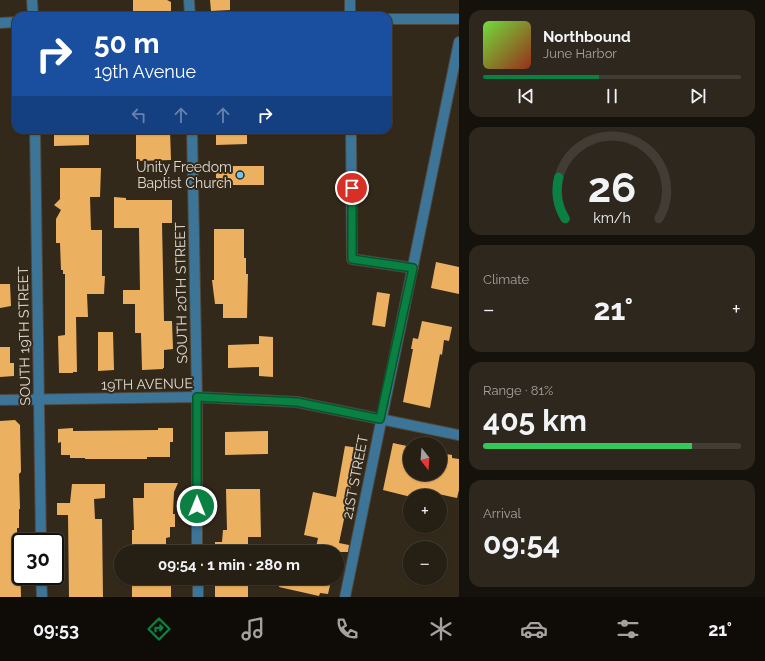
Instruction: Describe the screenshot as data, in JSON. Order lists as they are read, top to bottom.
{
  "streets": {
    "street": [
      "SOUTH 20TH STREET",
      "SOUTH 19TH STREET",
      "19TH AVENUE",
      "21ST STREET"
    ]
  },
  "crossings": [
    ["SOUTH 20TH STREET", "19TH AVENUE"],
    ["SOUTH 19TH STREET", "19TH AVENUE"],
    ["19TH AVENUE", "21ST STREET"]
  ],
  "places": ["Unity Freedom Baptist Church"],
  "north": "bottom",
  "page": {
    "turn": ["50 m", "19th Avenue"],
    "song": ["Northbound", "June Harbor"],
    "tile": [
      "Climate",
      ["Range · 81%", "405 km"],
      ["Arrival", "09:54"]
    ],
    "heat": ["−", "21°", "+"],
    "map_buttons": ["+", "−"],
    "limit": "30",
    "trip": "09:54 · 1 min · 280 m",
    "tabs": ["09:53", "21°"],
    "gauge": ["26", "km/h"]
  }
}
